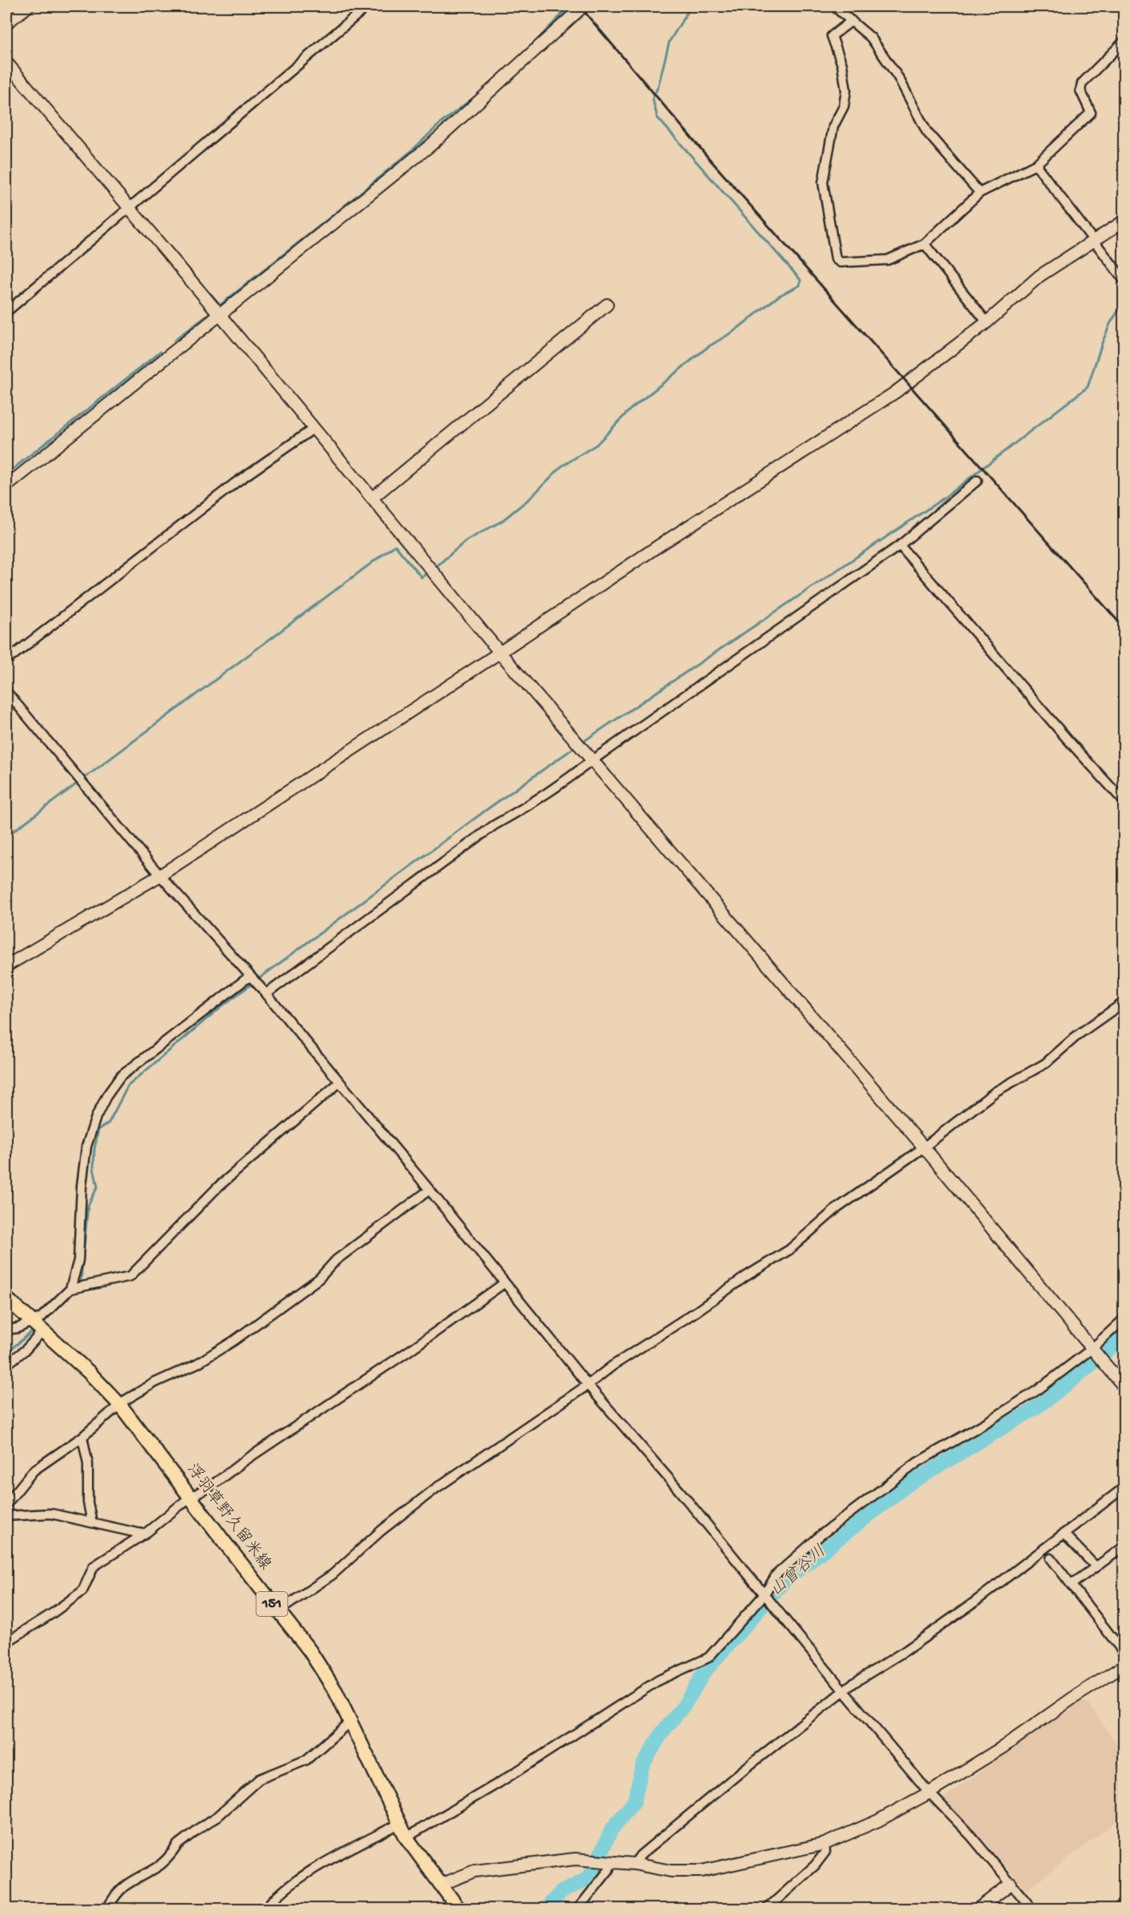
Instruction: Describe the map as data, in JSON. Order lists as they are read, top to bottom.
{
  "streets": {
    "main road": ["浮羽草野久留米線", "151"]
  },
  "water": ["山曾谷川"]
}
